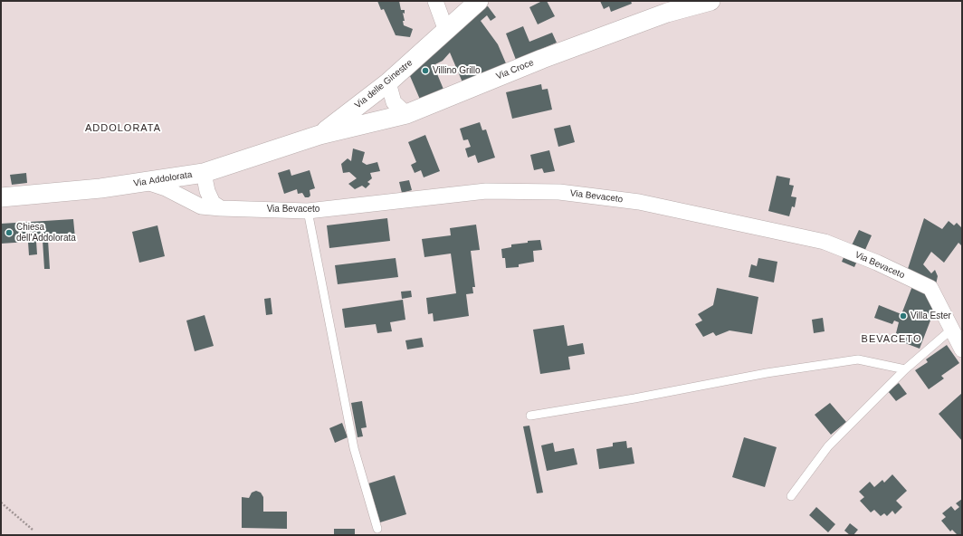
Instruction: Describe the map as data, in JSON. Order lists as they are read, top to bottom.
{
  "streets": {
    "street": [
      "Via Croce",
      "Via delle Ginestre",
      "Via Addolorata",
      "Via Bevaceto"
    ]
  },
  "crossings": [
    ["Via Croce", "Via delle Ginestre"],
    ["Via Croce", "Via Addolorata"],
    ["Via delle Ginestre", "Via Addolorata"],
    ["Via Addolorata", "Via Bevaceto"]
  ],
  "districts": ["ADDOLORATA", "BEVACETO"],
  "places": ["Villino Grillo", "Chiesa dell'Addolorata", "Villa Ester"]
}
